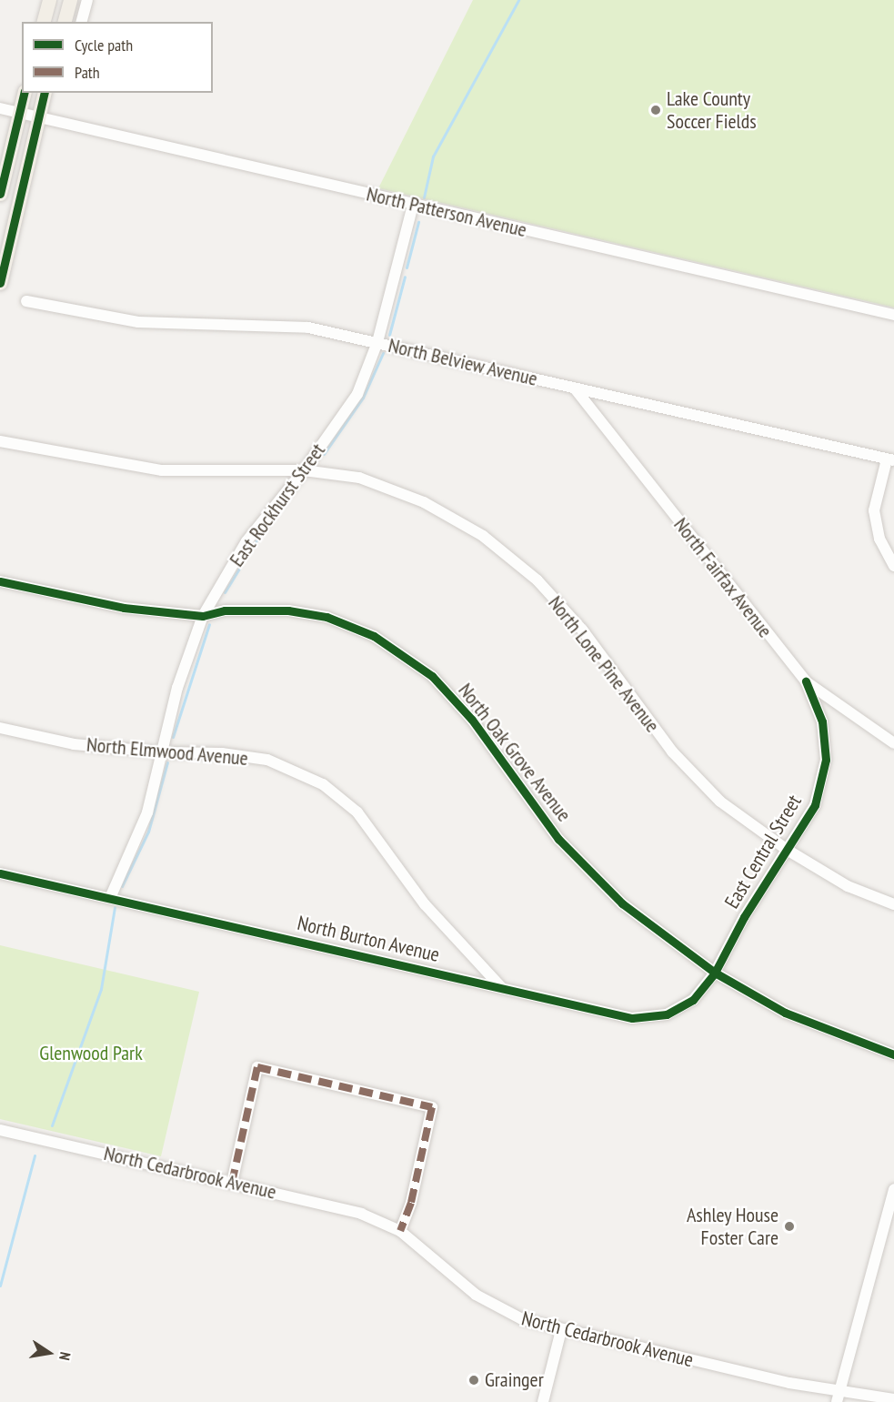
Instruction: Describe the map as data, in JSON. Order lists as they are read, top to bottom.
{
  "streets": {
    "street": [
      "North Patterson Avenue",
      "North Belview Avenue",
      "East Rockhurst Street",
      "North Fairfax Avenue",
      "North Lone Pine Avenue",
      "North Elmwood Avenue",
      "North Oak Grove Avenue",
      "East Central Street",
      "North Burton Avenue",
      "North Cedarbrook Avenue"
    ]
  },
  "crossings": [
    ["North Patterson Avenue", "East Rockhurst Street"],
    ["North Belview Avenue", "East Rockhurst Street"],
    ["North Belview Avenue", "North Fairfax Avenue"],
    ["East Rockhurst Street", "North Lone Pine Avenue"],
    ["East Rockhurst Street", "North Elmwood Avenue"],
    ["East Rockhurst Street", "North Oak Grove Avenue"],
    ["East Rockhurst Street", "North Burton Avenue"],
    ["North Fairfax Avenue", "East Central Street"],
    ["North Lone Pine Avenue", "East Central Street"],
    ["North Elmwood Avenue", "North Burton Avenue"],
    ["North Oak Grove Avenue", "East Central Street"],
    ["North Oak Grove Avenue", "North Burton Avenue"],
    ["East Central Street", "North Burton Avenue"]
  ],
  "parks": ["Glenwood Park"],
  "places": ["Lake County Soccer Fields", "Ashley House Foster Care", "Grainger"],
  "legend": ["Cycle path", "Path"],
  "north": "right"
}
